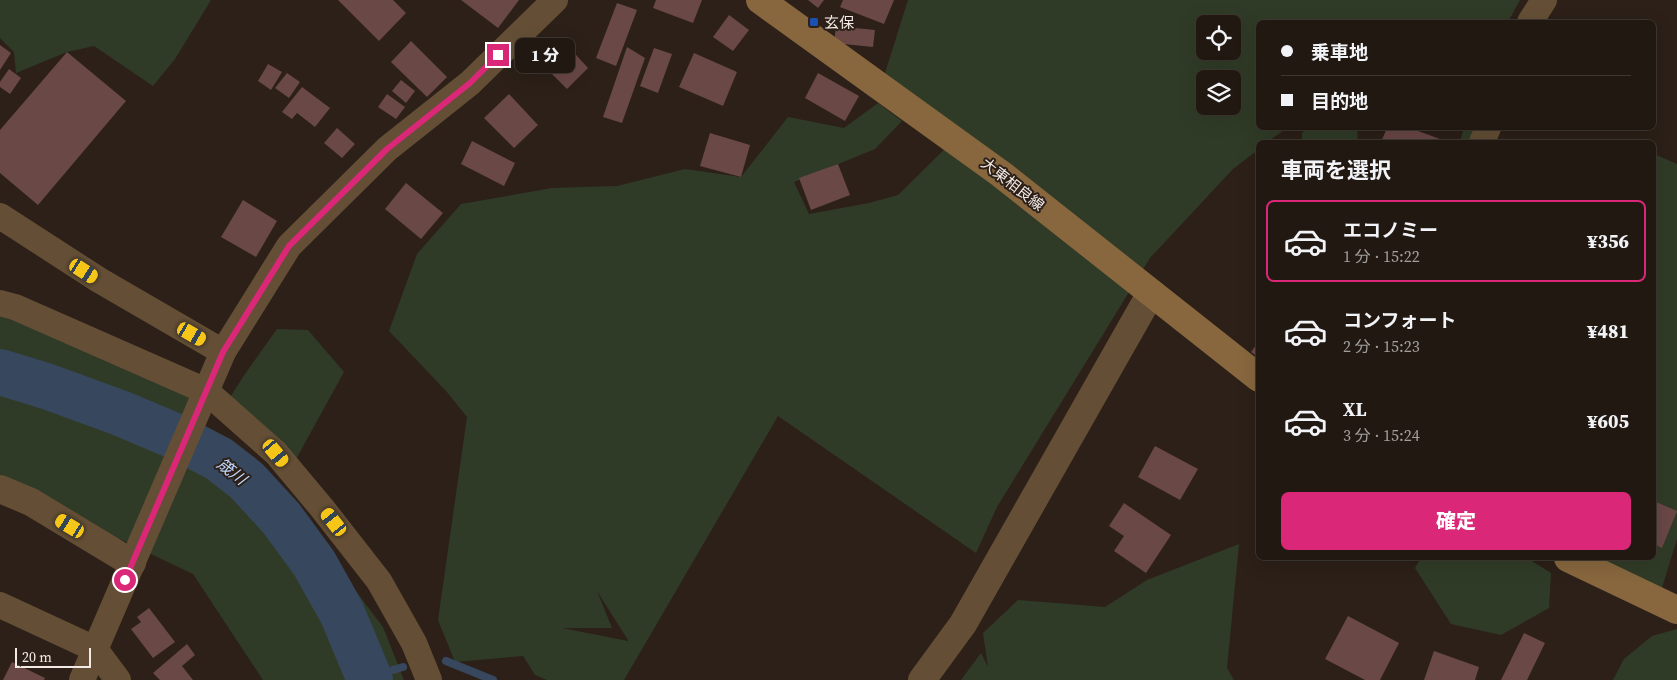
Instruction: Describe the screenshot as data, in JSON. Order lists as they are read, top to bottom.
{
  "streets": {
    "main road": ["大東相良線"]
  },
  "water": ["筬川"],
  "places": {
    "transit": ["玄保"]
  },
  "scale_bar": "20 m",
  "page": {
    "banner": ["乗車地", "目的地"],
    "bubble": "1 分",
    "heading": "車両を選択",
    "list": [
      {
        "name": "エコノミー",
        "note": "1 分 · 15:22",
        "value": "¥356"
      },
      {
        "name": "コンフォート",
        "note": "2 分 · 15:23",
        "value": "¥481"
      },
      {
        "name": "XL",
        "note": "3 分 · 15:24",
        "value": "¥605"
      }
    ],
    "buttons": "確定",
    "scale": "20 m"
  }
}
